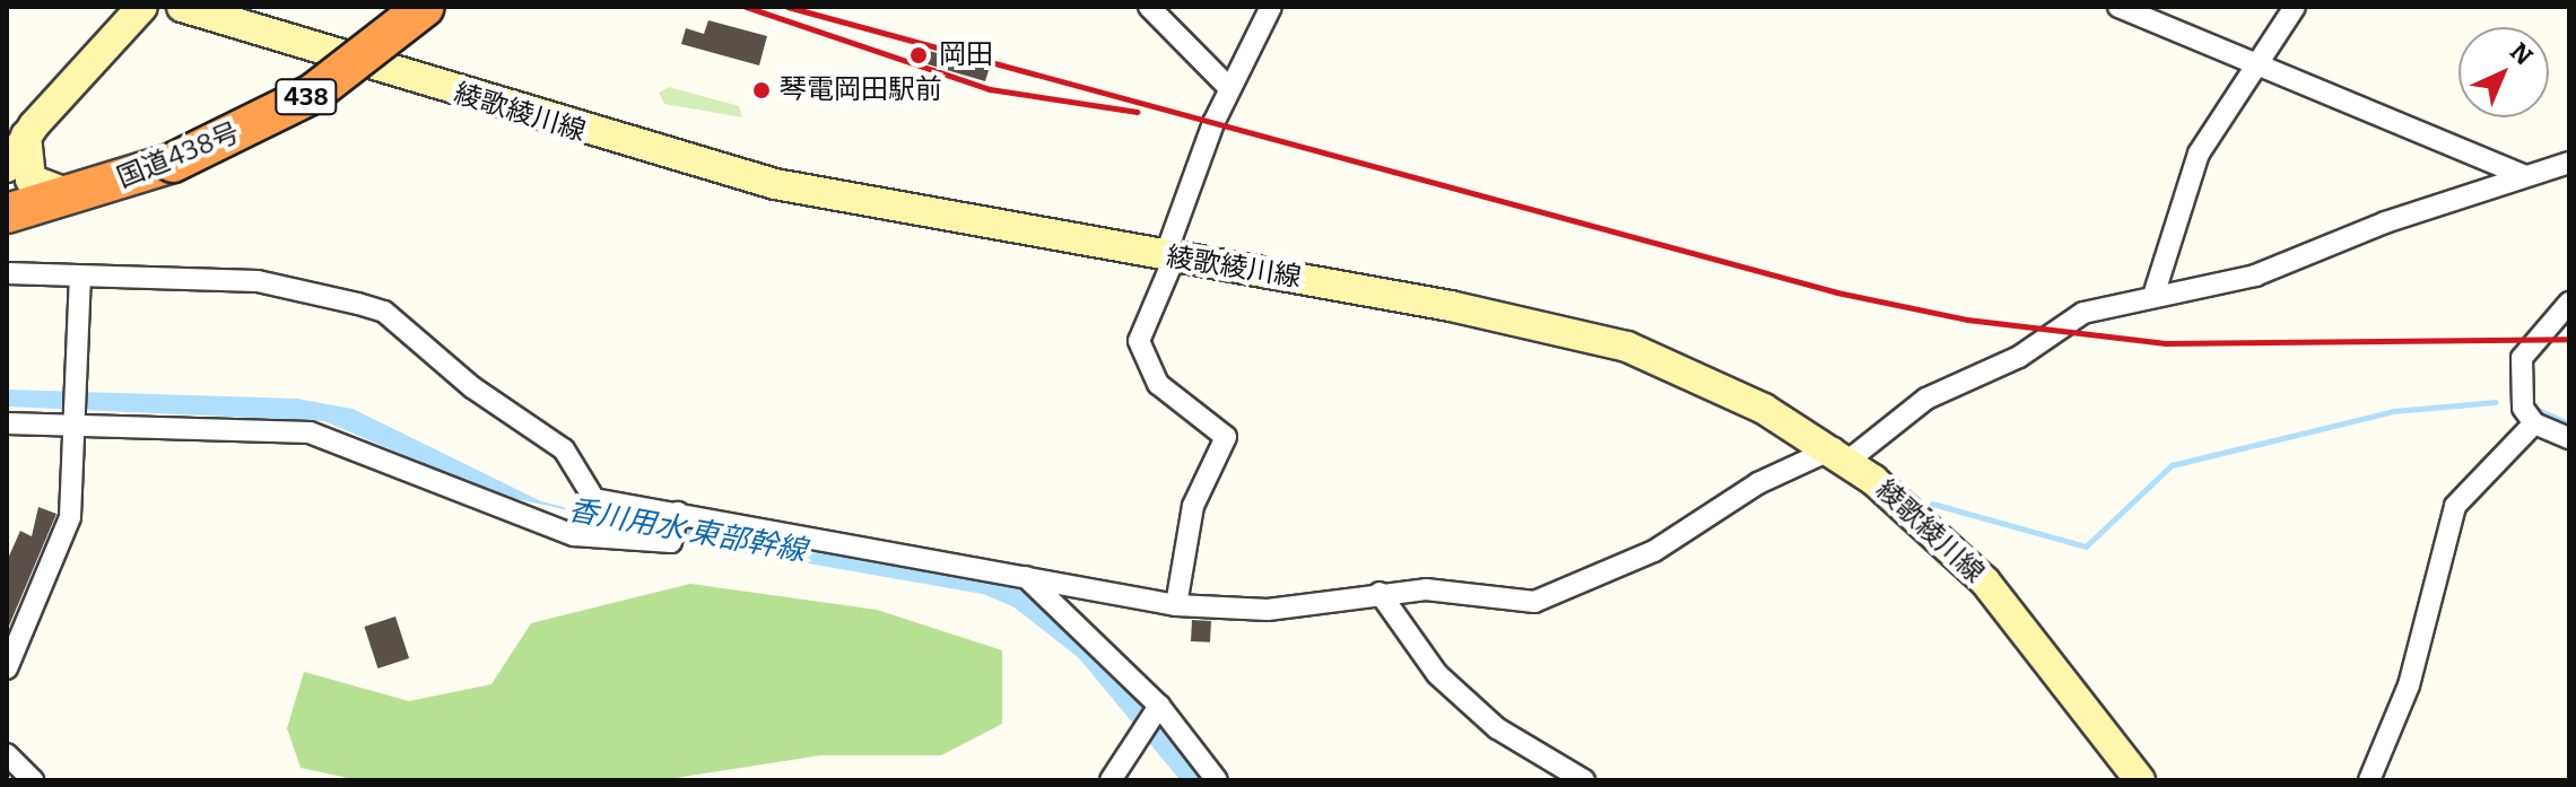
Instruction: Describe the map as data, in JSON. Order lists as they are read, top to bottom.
{
  "streets": {
    "highway": ["438", "国道438号"],
    "main road": ["綾歌綾川線"]
  },
  "water": ["香川用水 東部幹線"],
  "places": ["岡田", "琴電岡田駅前"],
  "north": "top right"
}
